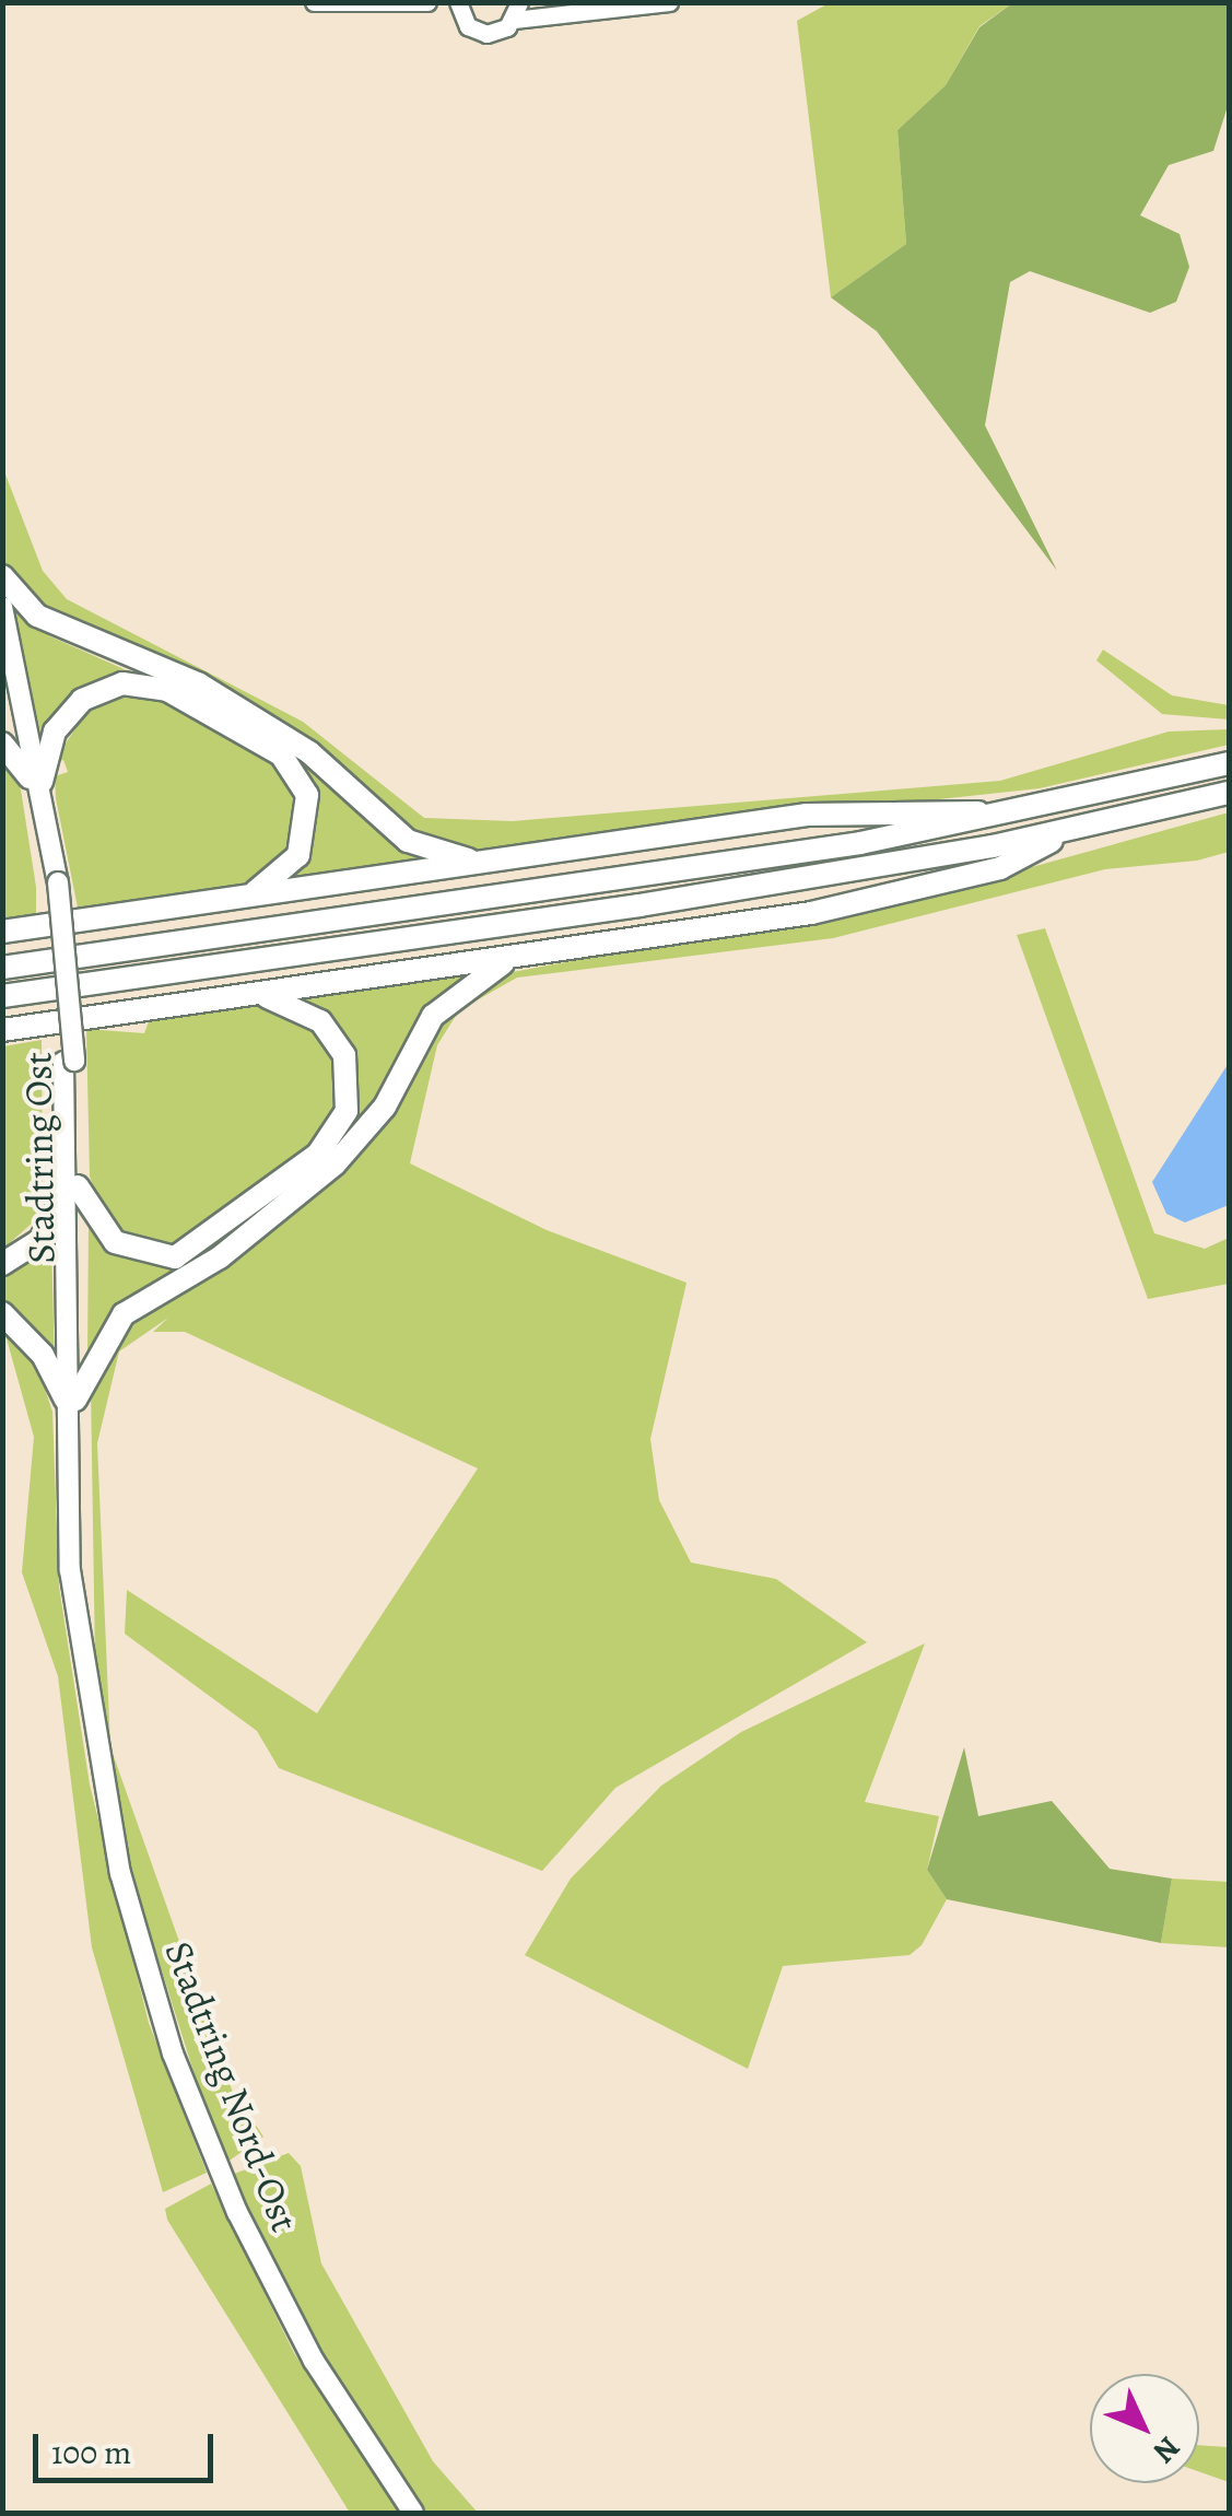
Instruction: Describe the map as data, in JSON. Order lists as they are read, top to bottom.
{
  "streets": {
    "highway": ["Stadtring Ost", "Stadtring Nord-Ost"]
  },
  "crossings": [
    ["Stadtring Ost", "Stadtring Nord-Ost"]
  ],
  "scale_bar": "100 m",
  "north": "bottom right"
}
